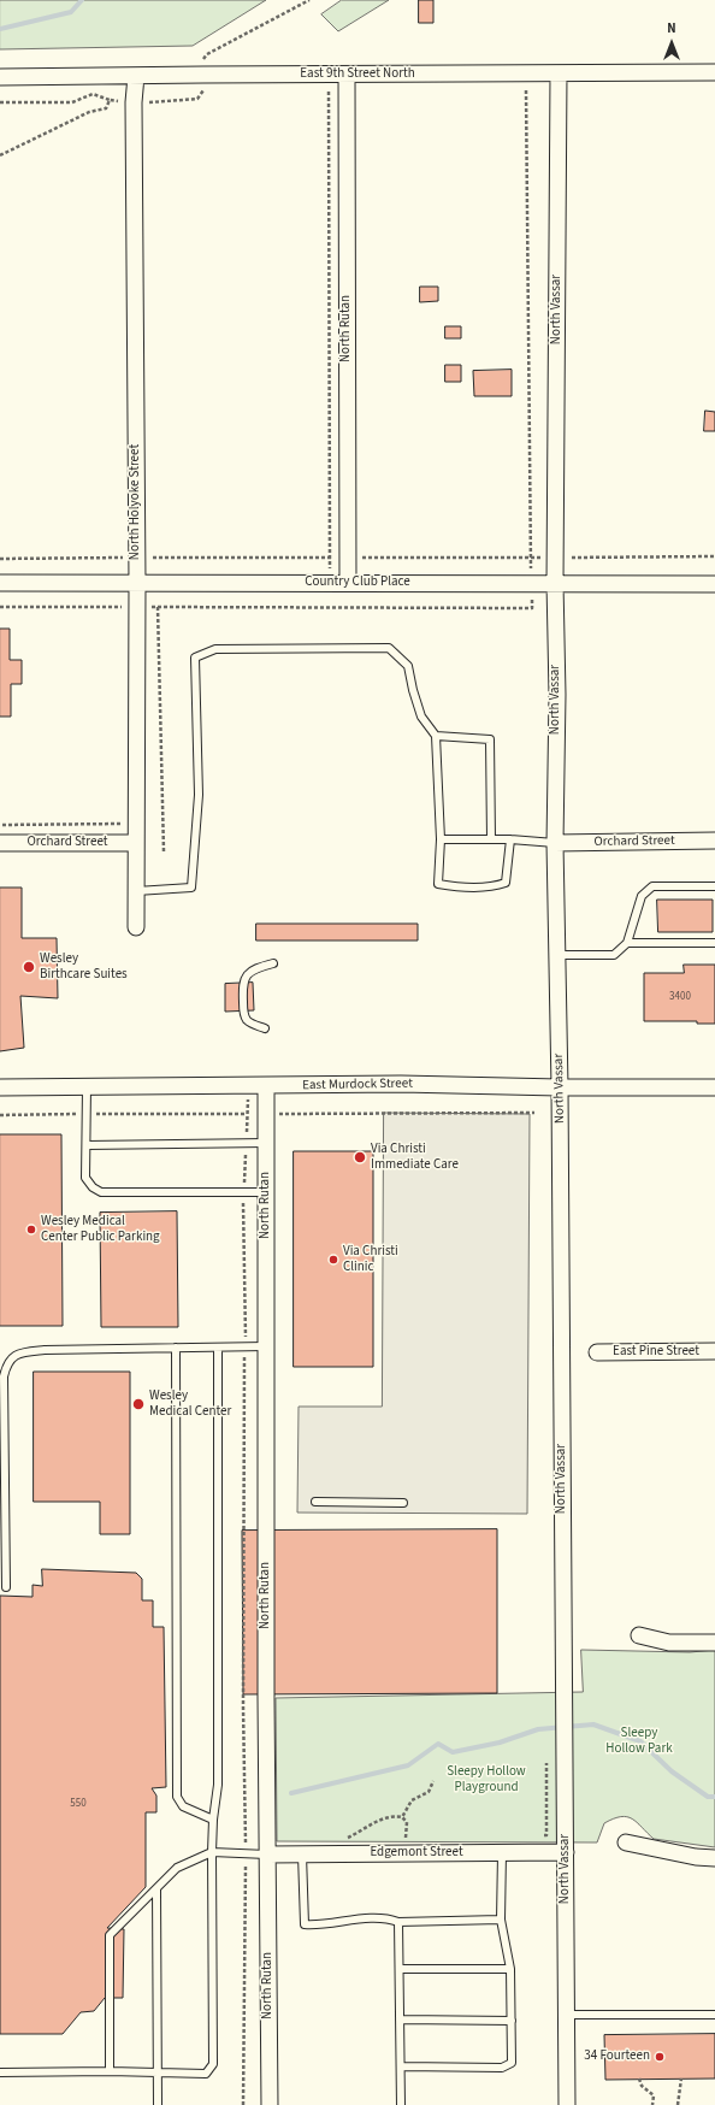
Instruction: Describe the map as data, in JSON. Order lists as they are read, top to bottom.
{
  "streets": {
    "street": [
      "East 9th Street North",
      "North Vassar",
      "North Rutan",
      "North Holyoke Street",
      "Country Club Place",
      "Orchard Street",
      "East Murdock Street",
      "East Pine Street",
      "Edgemont Street"
    ]
  },
  "crossings": [
    ["East 9th Street North", "North Vassar"],
    ["East 9th Street North", "North Rutan"],
    ["East 9th Street North", "North Holyoke Street"],
    ["North Vassar", "Country Club Place"],
    ["North Vassar", "Orchard Street"],
    ["North Vassar", "East Murdock Street"],
    ["North Vassar", "Edgemont Street"],
    ["North Rutan", "Country Club Place"],
    ["North Rutan", "East Murdock Street"],
    ["North Rutan", "Edgemont Street"],
    ["North Holyoke Street", "Country Club Place"],
    ["North Holyoke Street", "Orchard Street"]
  ],
  "parks": ["Sleepy Hollow Park", "Sleepy Hollow Playground"],
  "places": [
    "Wesley Birthcare Suites",
    "Via Christi Immediate Care",
    "Wesley Medical Center Public Parking",
    "Via Christi Clinic",
    "Wesley Medical Center",
    "34 Fourteen"
  ],
  "house_numbers": ["3400", "550"],
  "north": "top"
}
